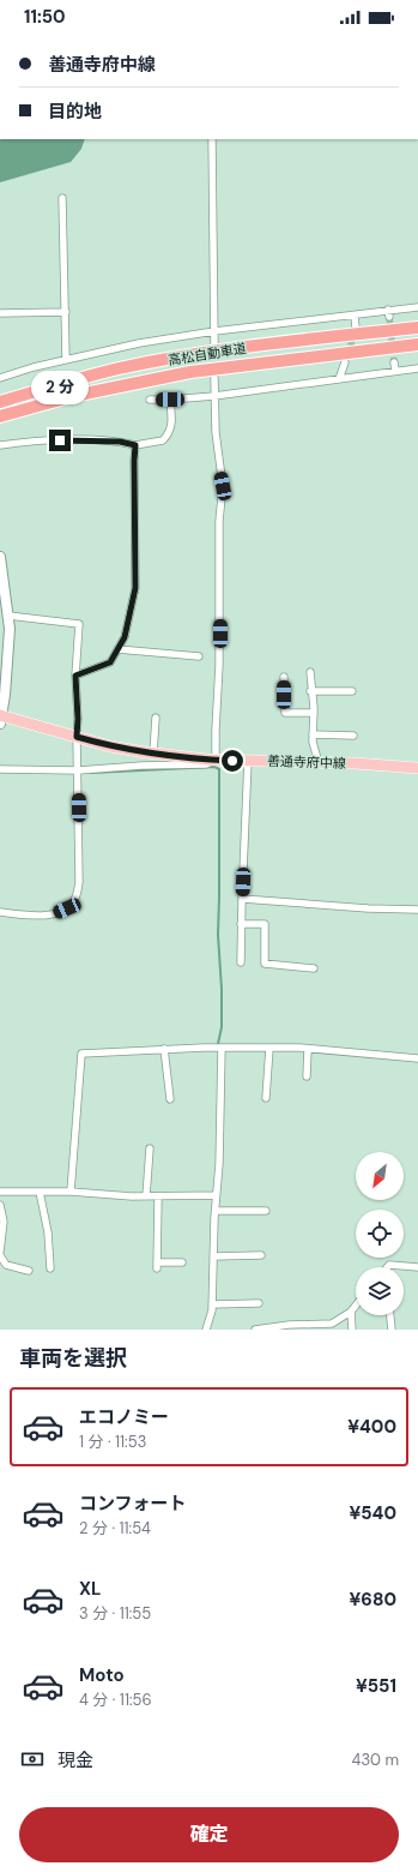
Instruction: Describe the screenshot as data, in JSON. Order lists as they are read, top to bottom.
{
  "streets": {
    "highway": ["高松自動車道"],
    "main road": ["善通寺府中線"]
  },
  "north": "bottom left",
  "page": {
    "status": "11:50",
    "banner": ["善通寺府中線", "目的地"],
    "bubble": "2 分",
    "heading": "車両を選択",
    "list": [
      {
        "name": "エコノミー",
        "note": "1 分 · 11:53",
        "value": "¥400"
      },
      {
        "name": "コンフォート",
        "note": "2 分 · 11:54",
        "value": "¥540"
      },
      {
        "name": "XL",
        "note": "3 分 · 11:55",
        "value": "¥680"
      },
      {
        "name": "Moto",
        "note": "4 分 · 11:56",
        "value": "¥551"
      }
    ],
    "pay": ["現金", "430 m"],
    "buttons": "確定"
  }
}
